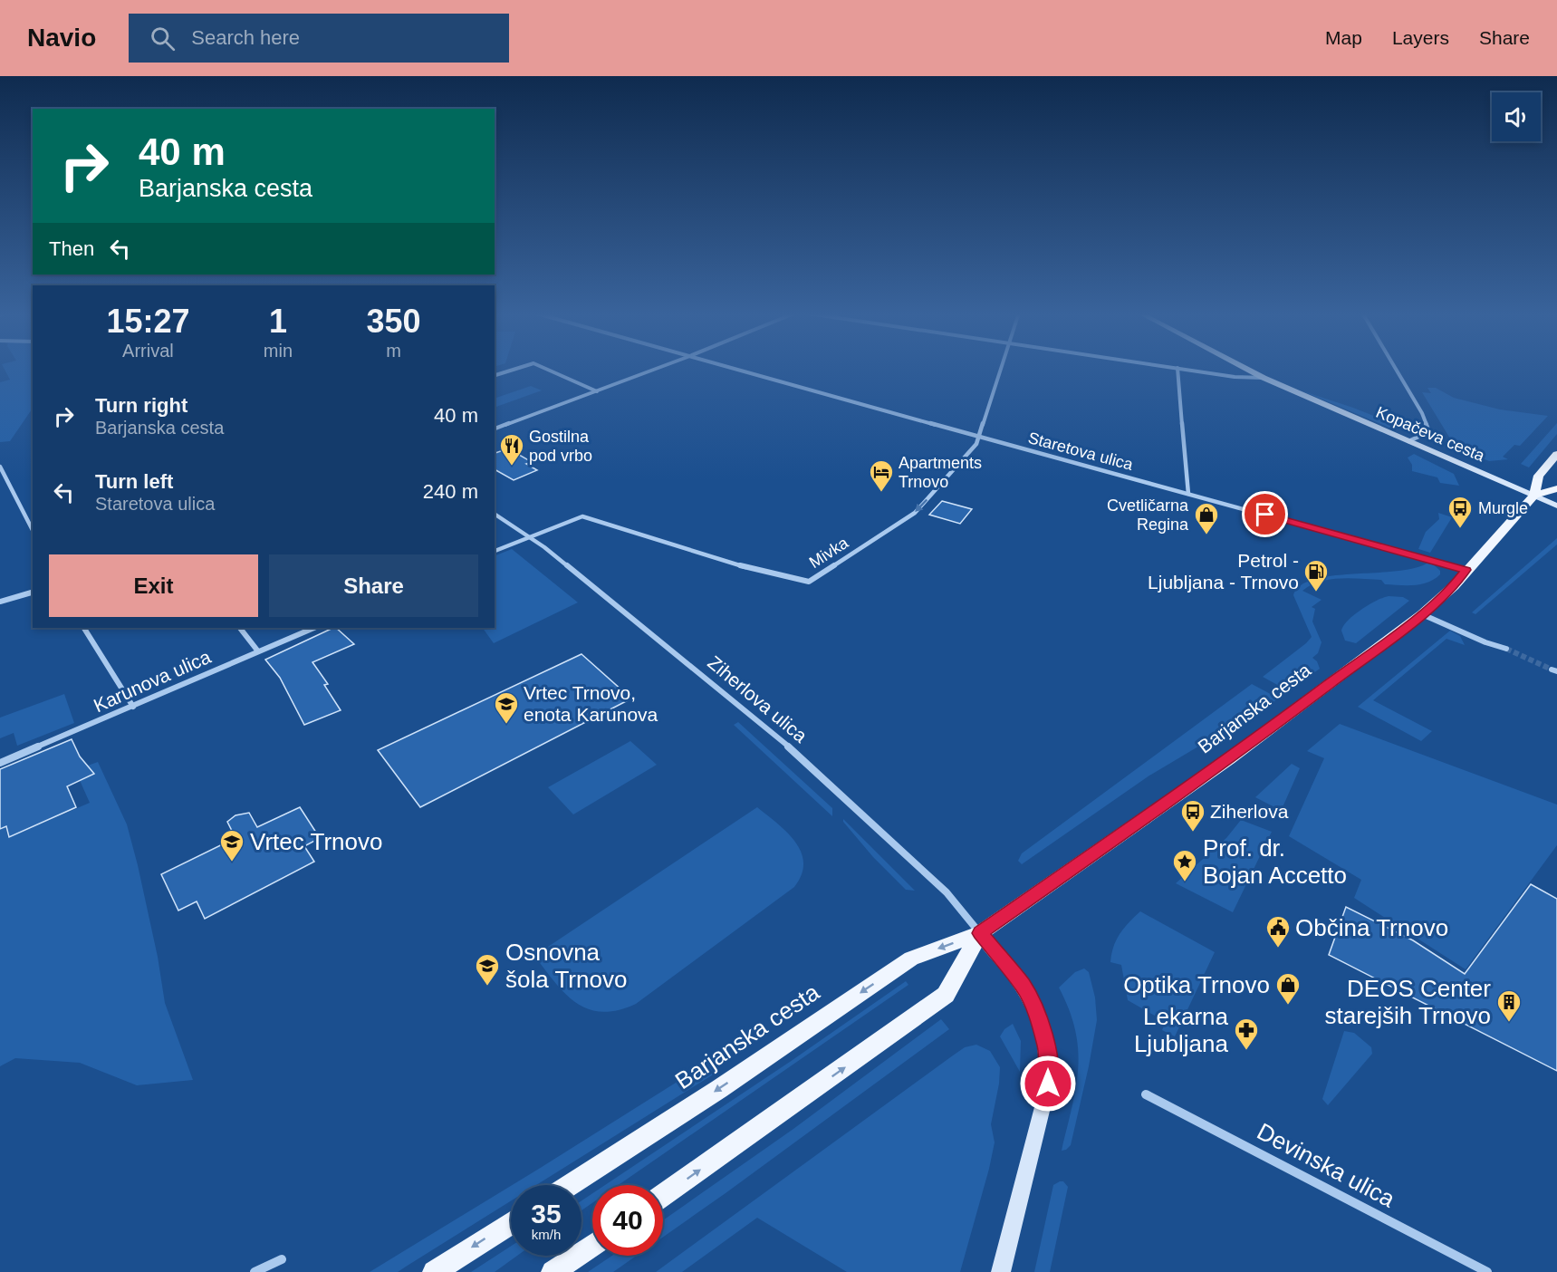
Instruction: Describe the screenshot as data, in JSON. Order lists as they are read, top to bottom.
{
  "streets": {
    "main road": ["Kopačeva cesta", "Barjanska cesta"],
    "street": [
      "Staretova ulica",
      "Mivka",
      "Karunova ulica",
      "Ziherlova ulica",
      "Devinska ulica"
    ]
  },
  "crossings": [
    ["Kopačeva cesta", "Barjanska cesta"],
    ["Staretova ulica", "Mivka"],
    ["Staretova ulica", "Barjanska cesta"],
    ["Mivka", "Ziherlova ulica"],
    ["Ziherlova ulica", "Barjanska cesta"]
  ],
  "one_way": ["Mivka"],
  "places": {
    "restaurant": ["Gostilna pod vrbo"],
    "hotel": ["Apartments Trnovo"],
    "bus stop": ["Murgle", "Ziherlova"],
    "shop": ["Cvetličarna Regina", "Optika Trnovo"],
    "fuel station": ["Petrol - Ljubljana - Trnovo"],
    "school or university": ["Vrtec Trnovo, enota Karunova", "Vrtec Trnovo", "Osnovna šola Trnovo"],
    "place": ["Prof. dr. Bojan Accetto"],
    "public building": ["Občina Trnovo"],
    "building": ["DEOS Center starejših Trnovo"],
    "pharmacy": ["Lekarna Ljubljana"]
  },
  "page": {
    "header": "Navio",
    "search": "Search here",
    "nav": ["Map", "Layers", "Share"],
    "turn": ["40 m", "Barjanska cesta"],
    "then": "Then",
    "eta": [
      "15:27",
      "Arrival",
      "1",
      "min",
      "350",
      "m"
    ],
    "list": [
      {
        "name": "Turn right",
        "note": "Barjanska cesta",
        "value": "40 m"
      },
      {
        "name": "Turn left",
        "note": "Staretova ulica",
        "value": "240 m"
      }
    ],
    "buttons": ["Exit", "Share"],
    "speed": "35 km/h",
    "limit": "40"
  }
}
